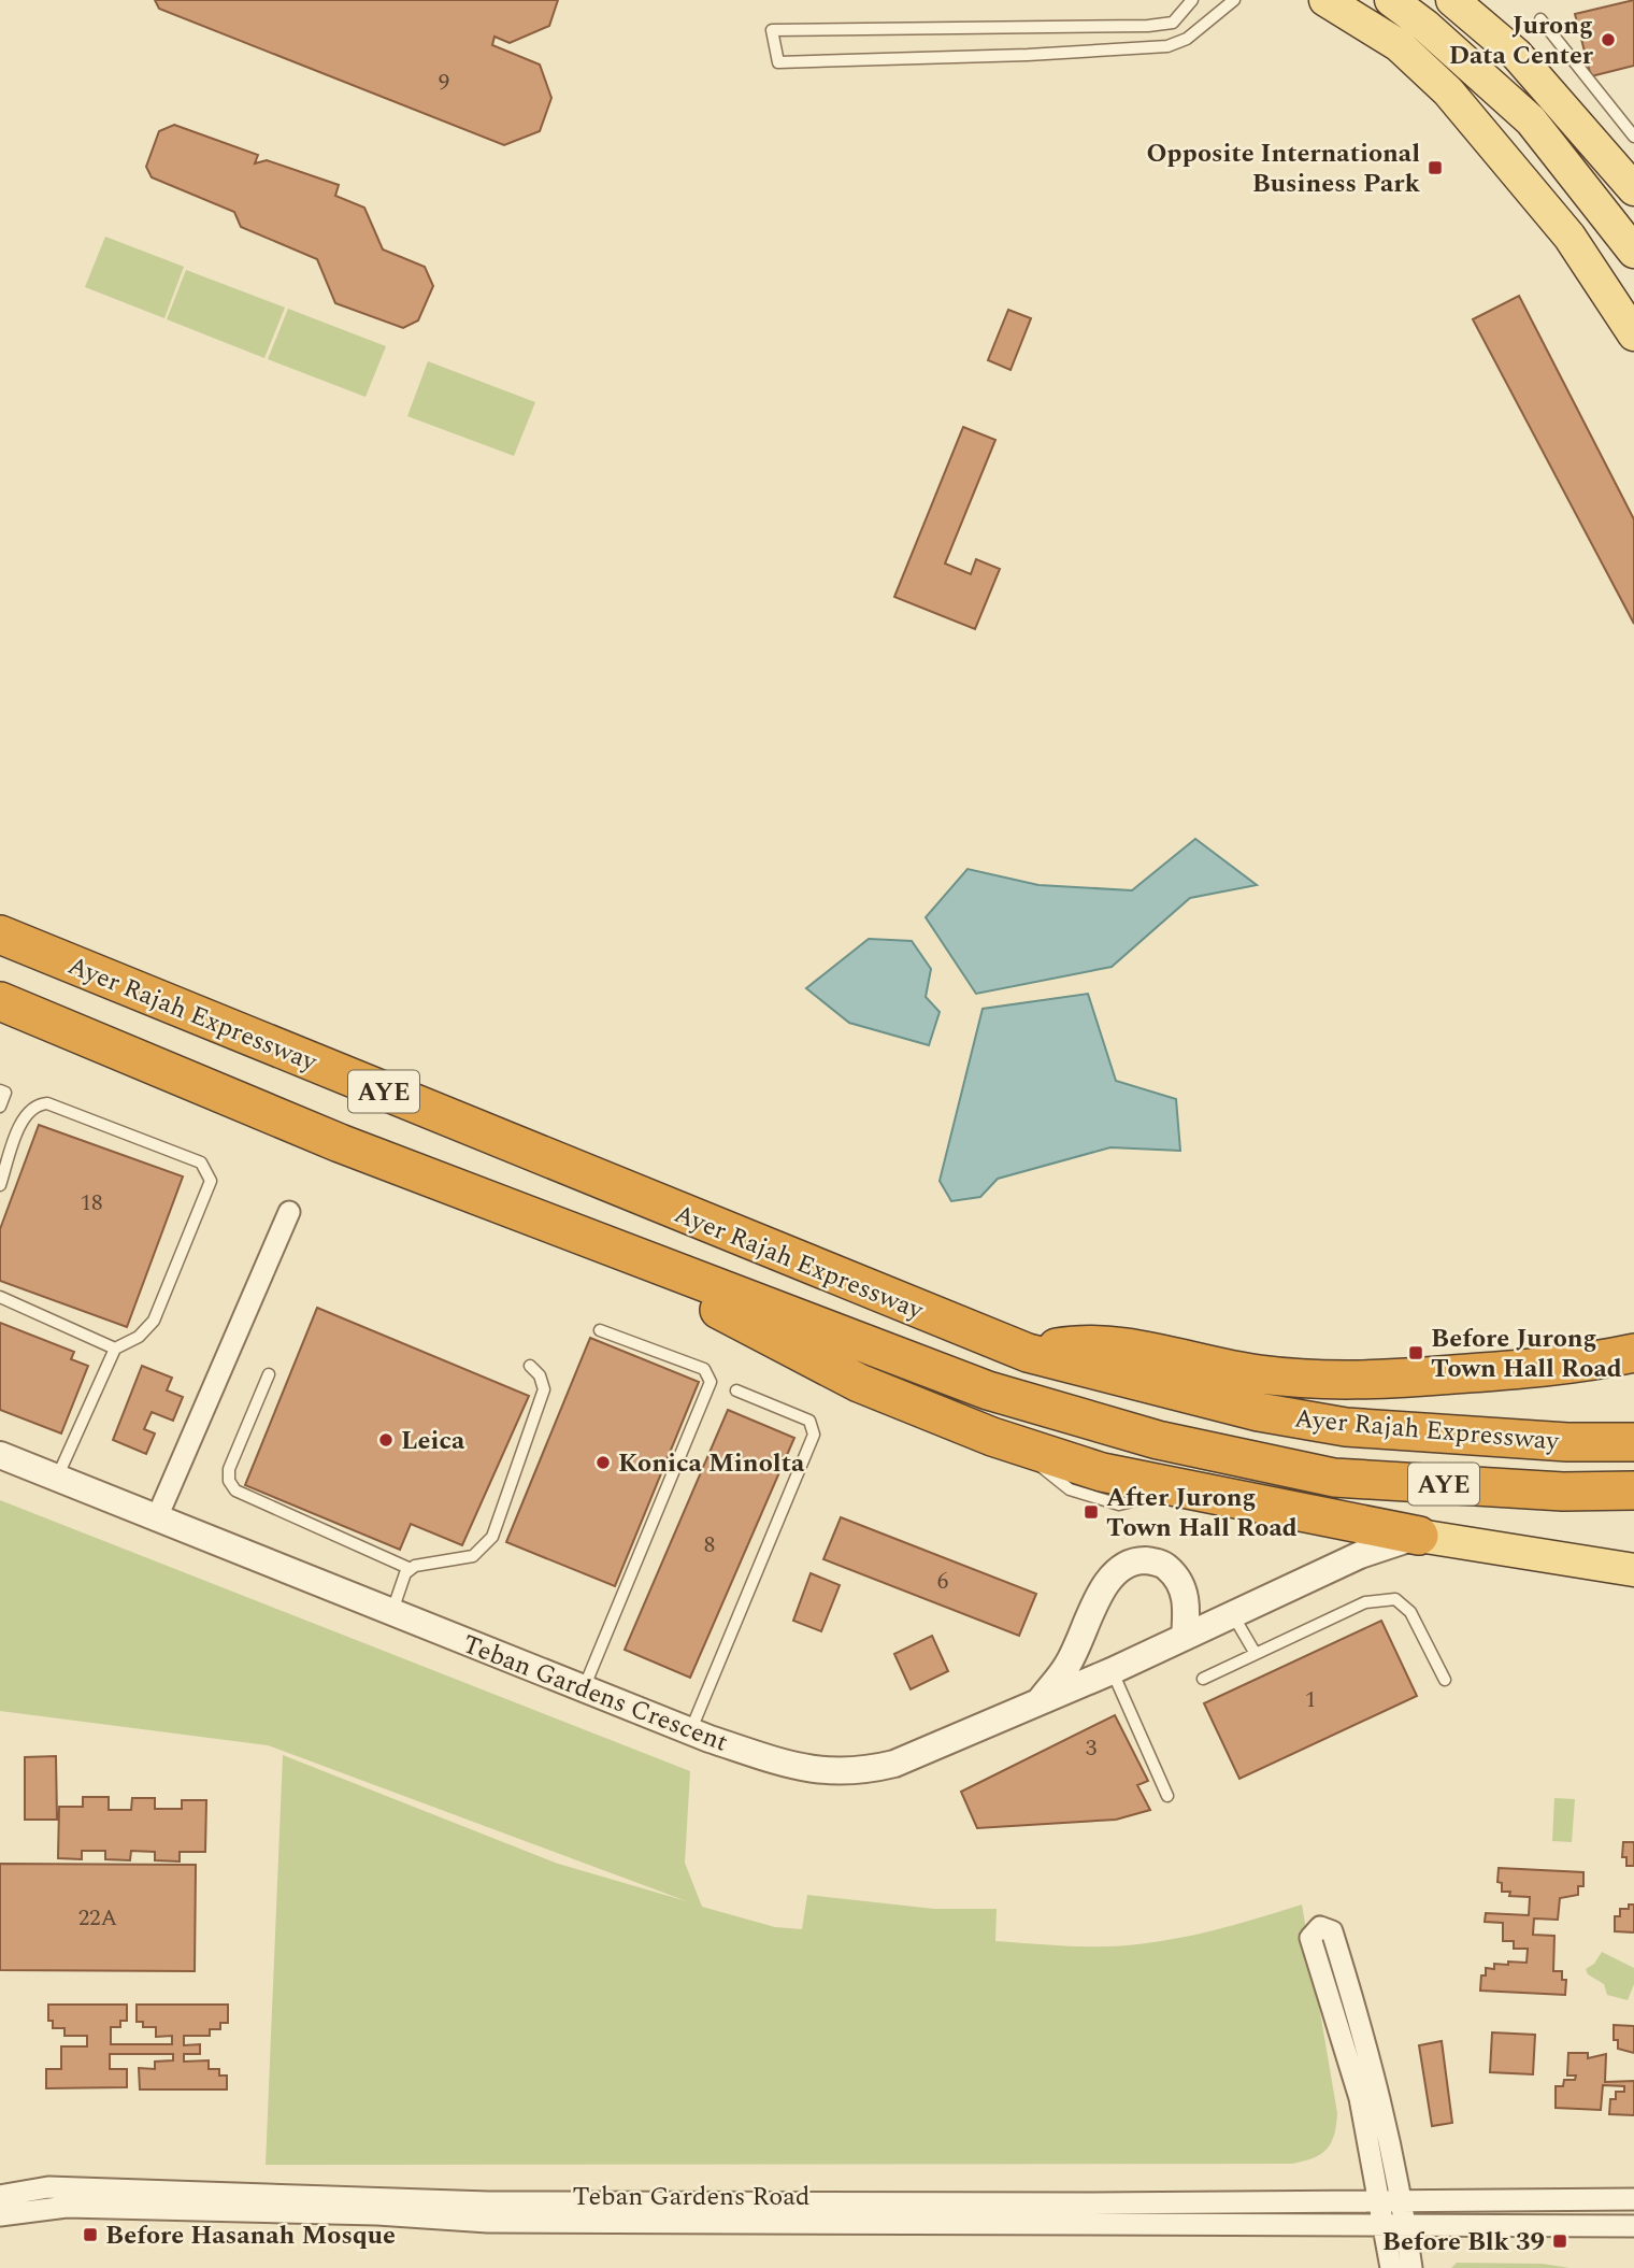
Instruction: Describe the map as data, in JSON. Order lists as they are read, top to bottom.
{
  "streets": {
    "highway": ["Ayer Rajah Expressway", "AYE"],
    "street": ["Teban Gardens Crescent", "Teban Gardens Road"]
  },
  "places": {
    "other": ["Jurong Data Center", "Leica", "Konica Minolta"],
    "transit": [
      "Opposite International Business Park",
      "Before Jurong Town Hall Road",
      "After Jurong Town Hall Road",
      "Before Hasanah Mosque",
      "Before Blk 39"
    ]
  },
  "house_numbers": [
    "9",
    "18",
    "8",
    "6",
    "1",
    "3",
    "22A"
  ]
}
